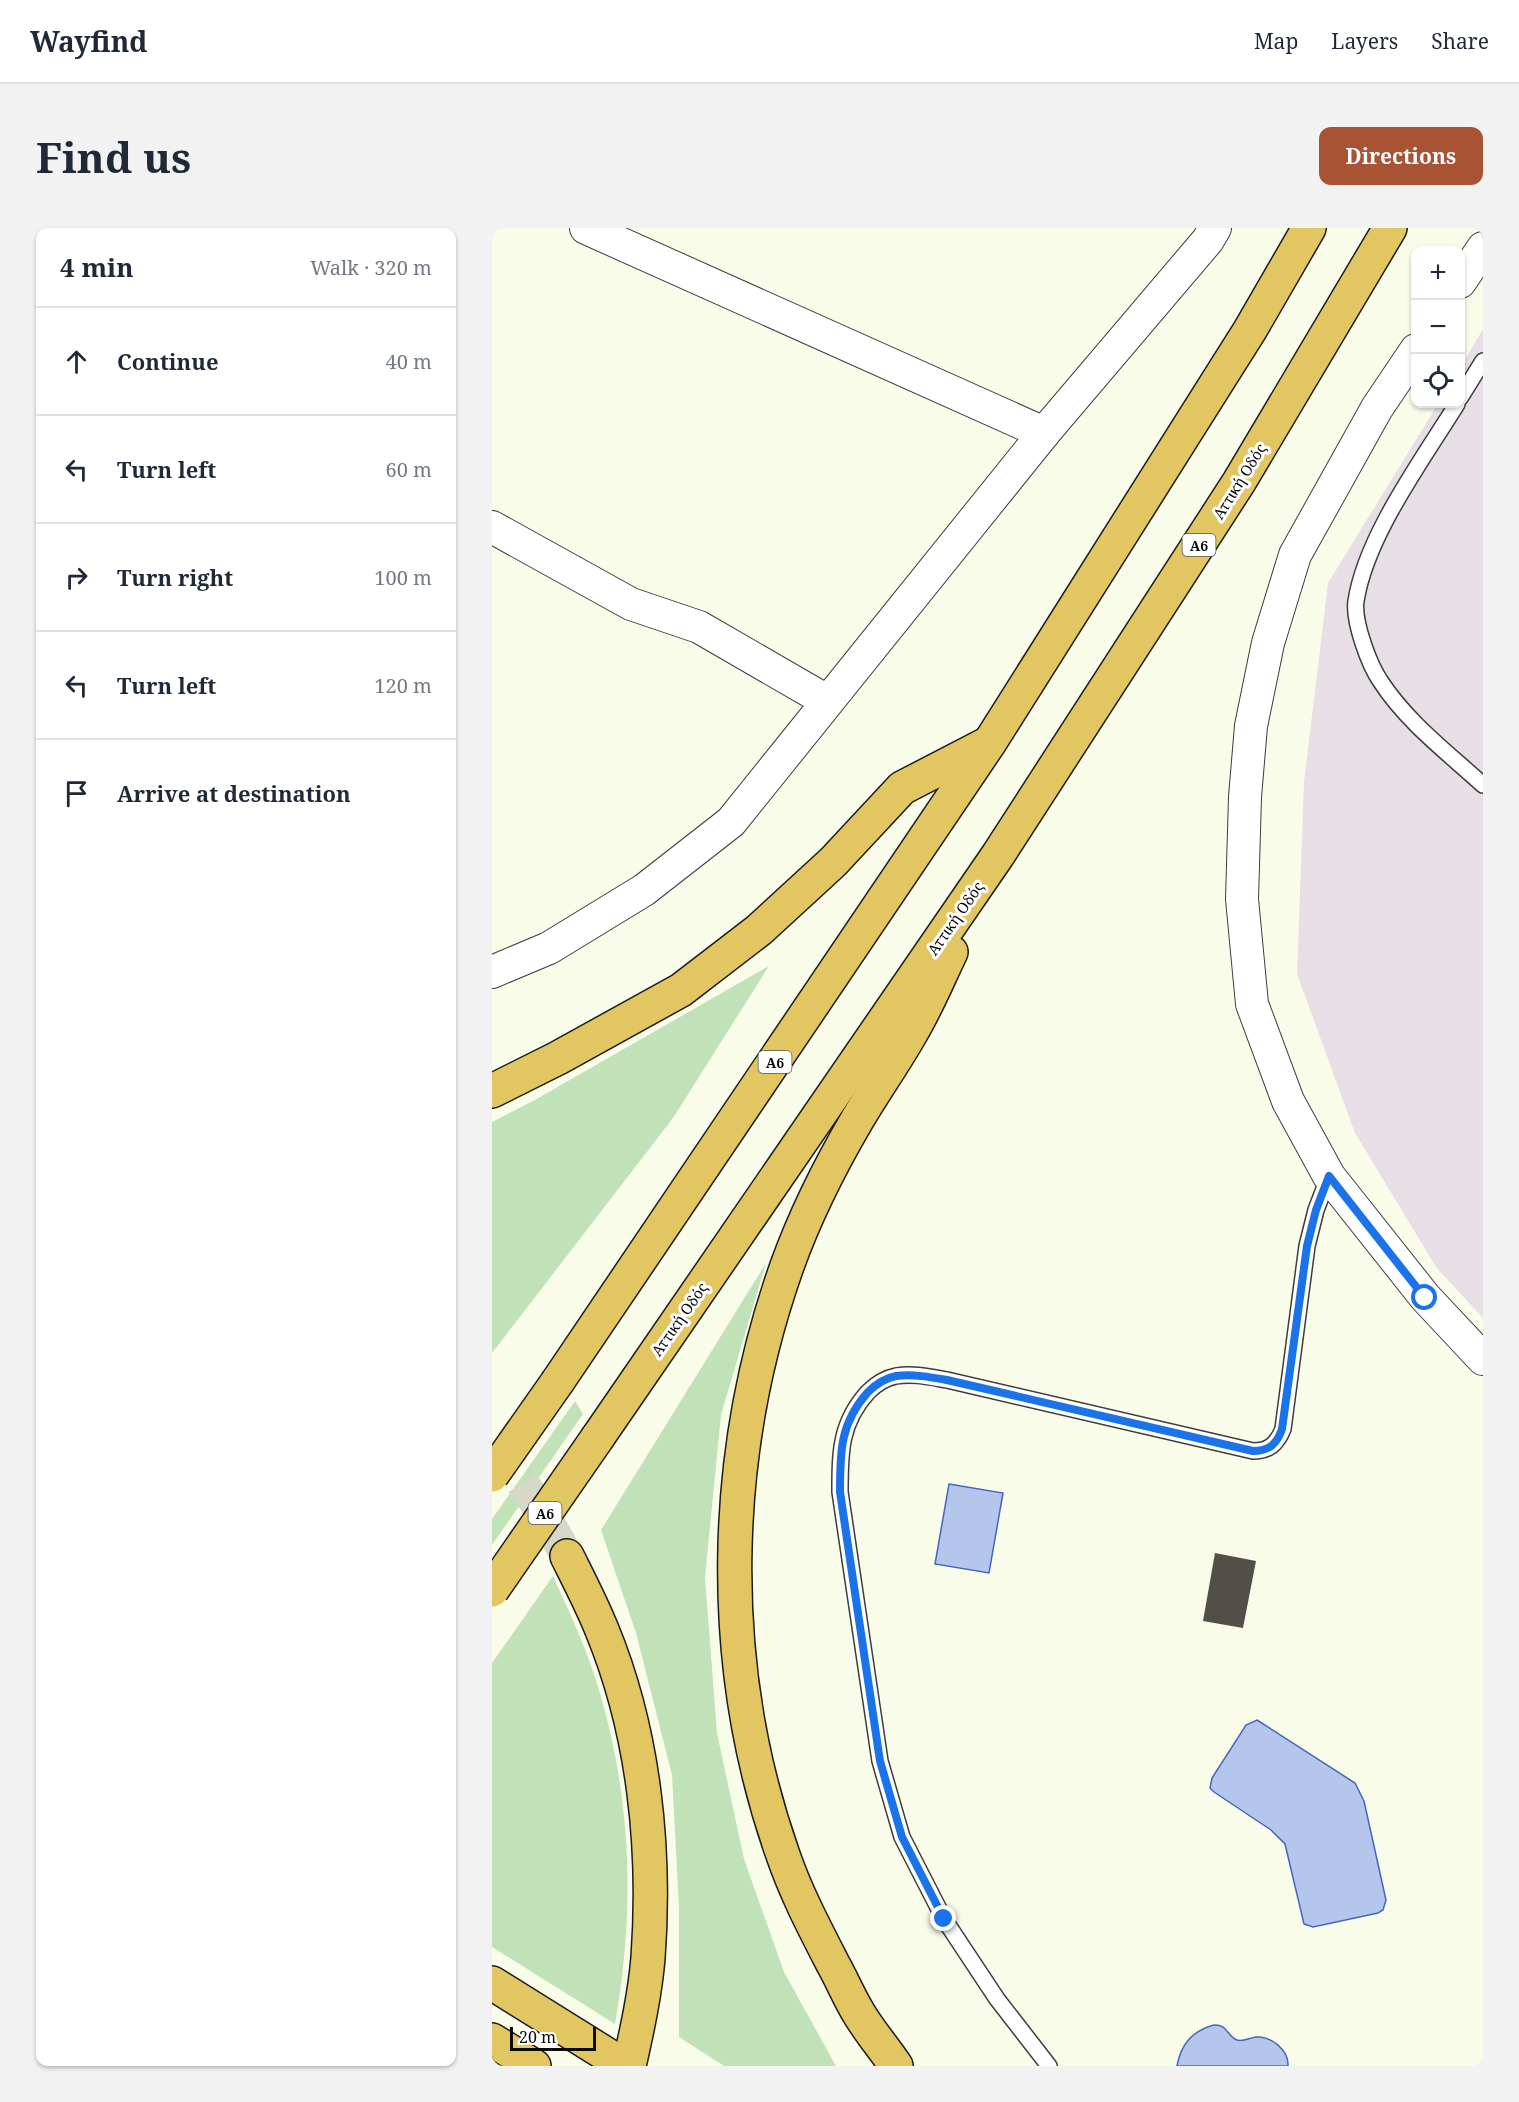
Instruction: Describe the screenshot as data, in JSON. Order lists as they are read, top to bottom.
{
  "streets": {
    "highway": ["Αττική Οδός", "Α6"]
  },
  "scale_bar": "20 m",
  "page": {
    "header": "Wayfind",
    "nav": ["Map", "Layers", "Share"],
    "buttons": "Directions",
    "title": "Find us",
    "heading": ["4 min", "Walk · 320 m"],
    "map_buttons": ["+", "−"],
    "list": [
      ["Continue", "40 m"],
      ["Turn left", "60 m"],
      ["Turn right", "100 m"],
      ["Turn left", "120 m"],
      "Arrive at destination"
    ],
    "scale": "20 m"
  }
}
